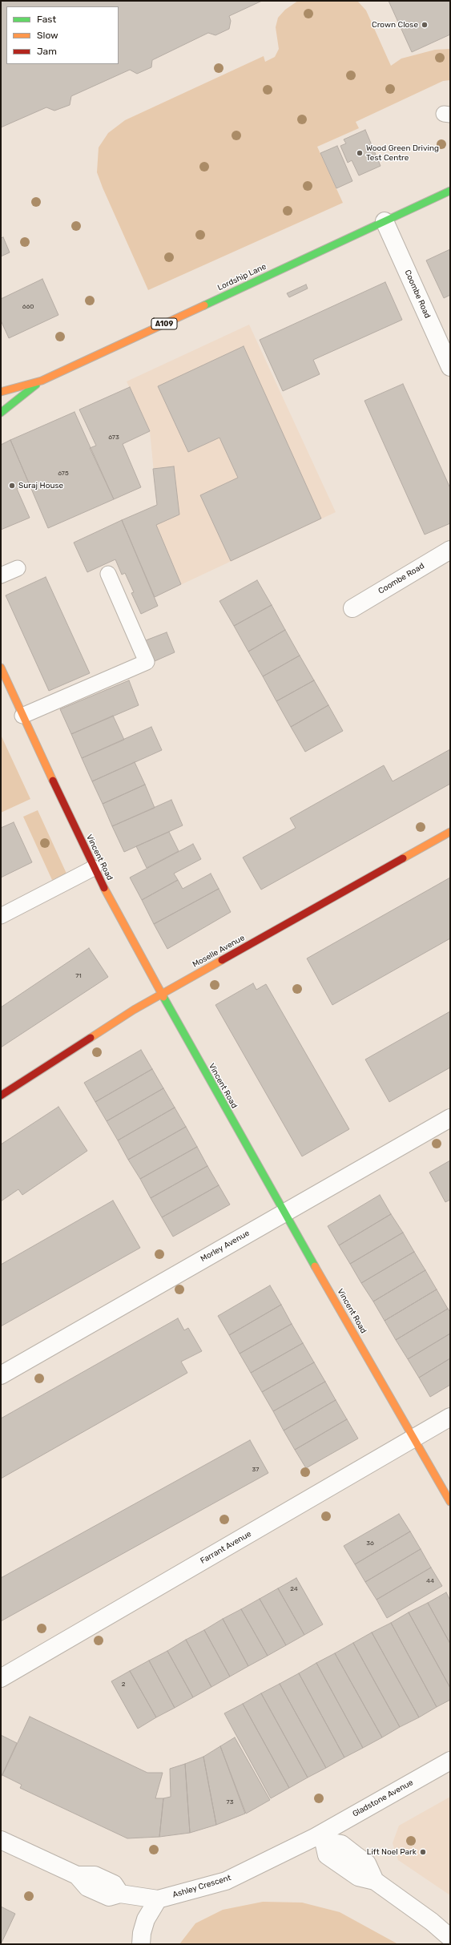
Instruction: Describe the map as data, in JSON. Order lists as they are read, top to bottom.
{
  "streets": {
    "street": [
      "Lordship Lane",
      "Coombe Road",
      "A109",
      "Vincent Road",
      "Moselle Avenue",
      "Morley Avenue",
      "Farrant Avenue",
      "Gladstone Avenue",
      "Ashley Crescent"
    ]
  },
  "crossings": [
    ["Lordship Lane", "Coombe Road"],
    ["Vincent Road", "Moselle Avenue"],
    ["Vincent Road", "Morley Avenue"],
    ["Vincent Road", "Farrant Avenue"],
    ["Gladstone Avenue", "Ashley Crescent"]
  ],
  "places": [
    "Crown Close",
    "Wood Green Driving Test Centre",
    "Suraj House",
    "Lift Noel Park"
  ],
  "house_numbers": [
    "660",
    "673",
    "675",
    "71",
    "37",
    "36",
    "44",
    "24",
    "2",
    "73"
  ],
  "legend": ["Fast", "Slow", "Jam"]
}
